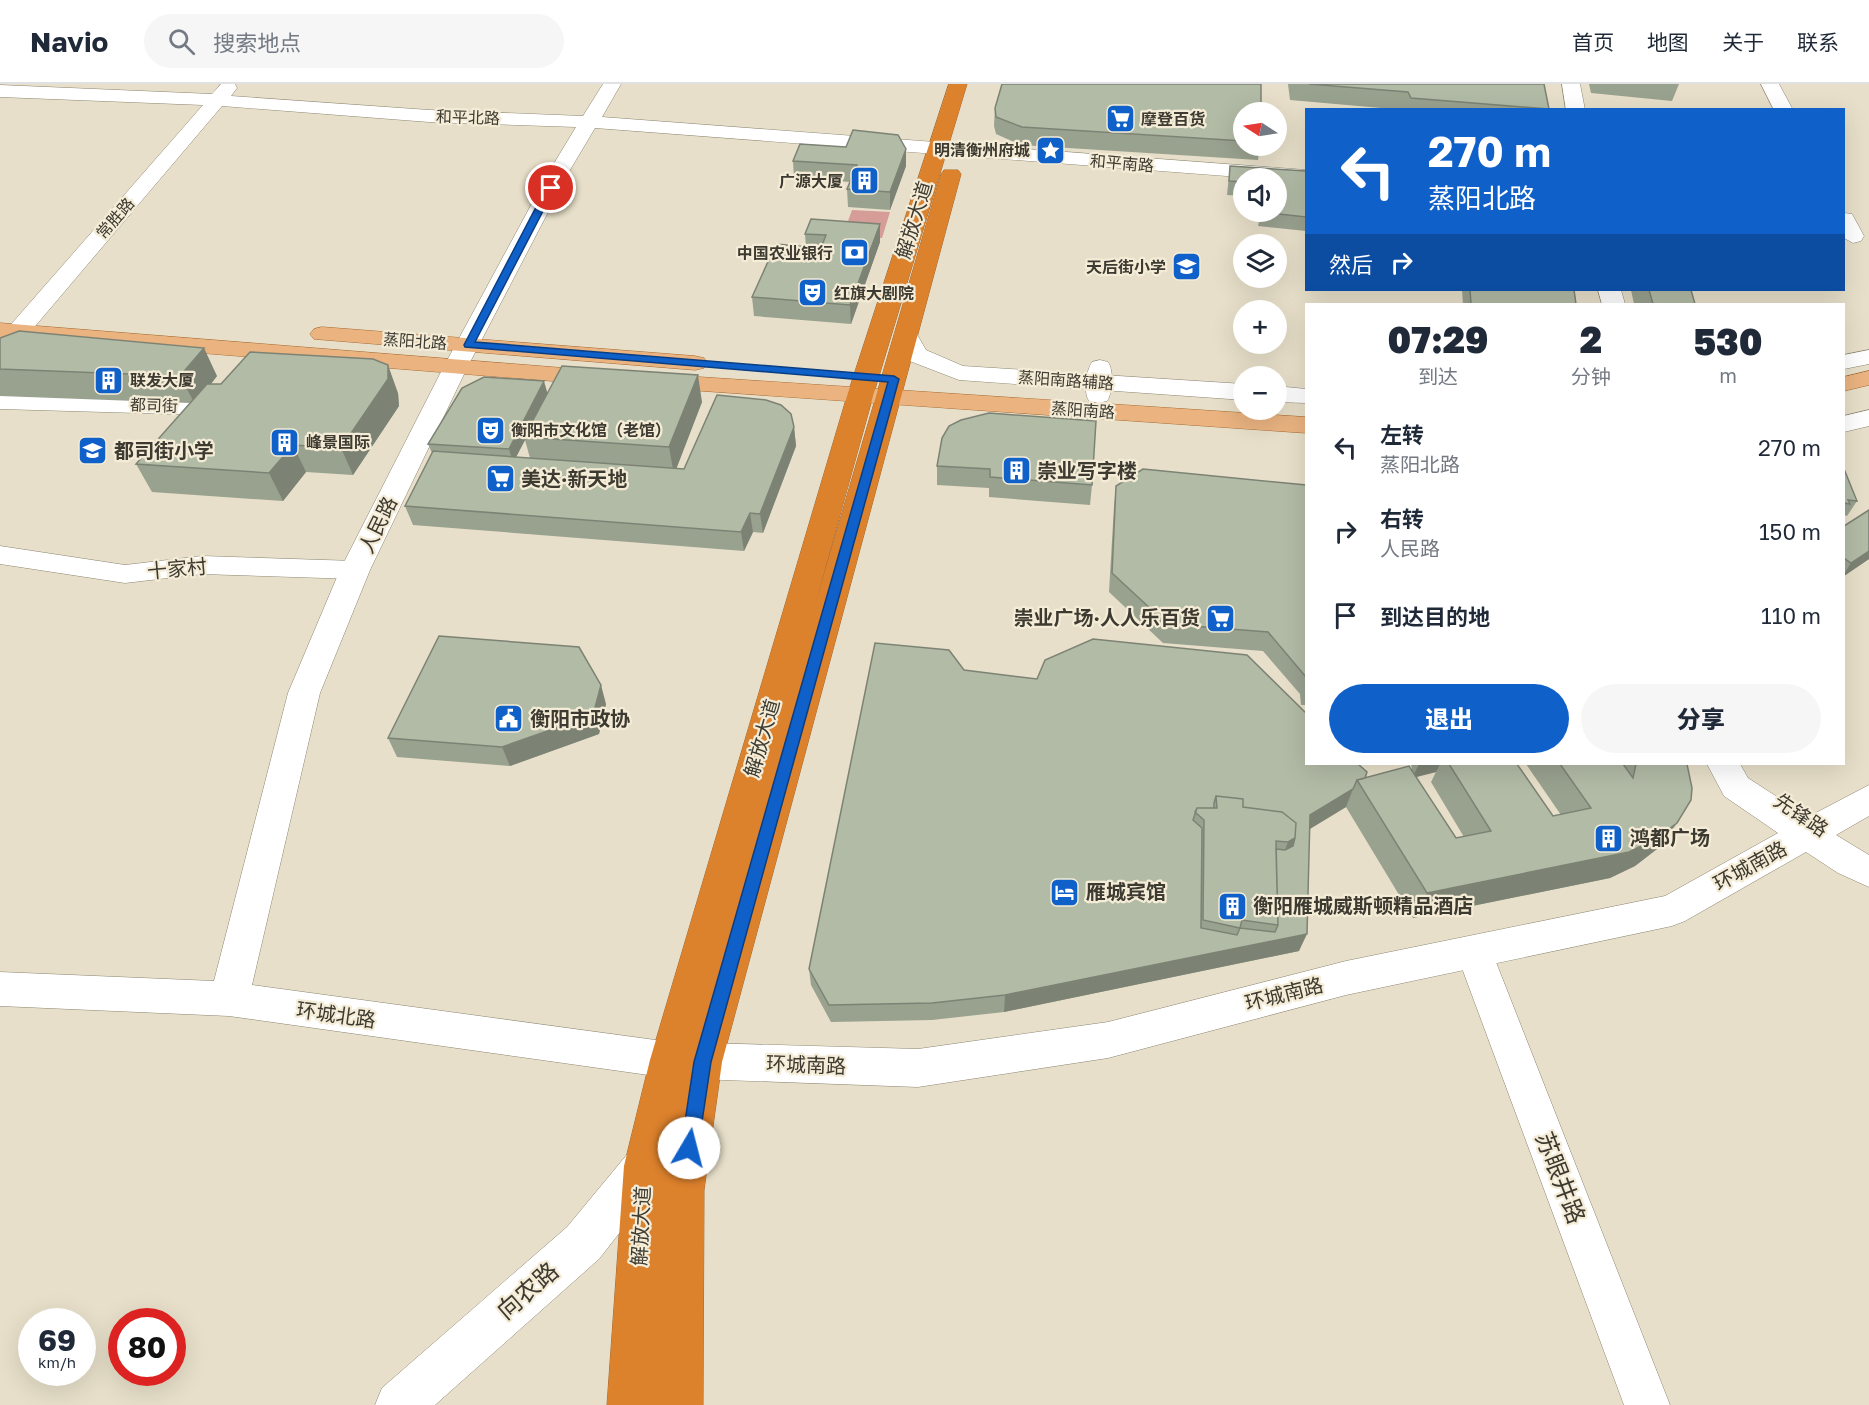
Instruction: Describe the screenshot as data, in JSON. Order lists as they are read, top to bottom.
{
  "streets": {
    "highway": ["解放大道"],
    "main road": ["蒸阳北路", "蒸阳南路"],
    "street": [
      "和平北路",
      "和平南路",
      "常胜路",
      "蒸阳南路辅路",
      "都司街",
      "人民路",
      "十家村",
      "先锋路",
      "环城南路",
      "环城北路",
      "苏眼井路",
      "向农路"
    ]
  },
  "crossings": [
    ["和平北路", "和平南路"],
    ["和平北路", "常胜路"],
    ["和平北路", "解放大道"],
    ["和平北路", "人民路"],
    ["和平南路", "解放大道"],
    ["常胜路", "蒸阳北路"],
    ["解放大道", "蒸阳北路"],
    ["解放大道", "蒸阳南路辅路"],
    ["解放大道", "蒸阳南路"],
    ["解放大道", "环城南路"],
    ["解放大道", "环城北路"],
    ["解放大道", "向农路"],
    ["蒸阳北路", "都司街"],
    ["蒸阳北路", "蒸阳南路"],
    ["蒸阳北路", "人民路"],
    ["蒸阳南路辅路", "蒸阳南路"],
    ["人民路", "十家村"],
    ["人民路", "环城北路"],
    ["先锋路", "环城南路"],
    ["环城南路", "环城北路"],
    ["环城南路", "苏眼井路"]
  ],
  "places": {
    "supermarket": ["摩登百货", "美达·新天地", "崇业广场·人人乐百货"],
    "place": ["明清衡州府城"],
    "building": [
      "广源大厦",
      "联发大厦",
      "峰景国际",
      "崇业写字楼",
      "鸿都广场",
      "衡阳雁城威斯顿精品酒店"
    ],
    "bank": ["中国农业银行"],
    "school or university": ["天后街小学", "都司街小学"],
    "theatre": ["红旗大剧院", "衡阳市文化馆（老馆）"],
    "public building": ["衡阳市政协"],
    "hotel": ["雁城宾馆"]
  },
  "north": "left",
  "page": {
    "header": "Navio",
    "search": "搜索地点",
    "nav": [
      "首页",
      "地图",
      "关于",
      "联系"
    ],
    "map_buttons": ["+", "−"],
    "turn": ["270 m", "蒸阳北路"],
    "then": "然后",
    "eta": [
      "07:29",
      "到达",
      "2",
      "分钟",
      "530",
      "m"
    ],
    "list": [
      {
        "name": "左转",
        "note": "蒸阳北路",
        "value": "270 m"
      },
      {
        "name": "右转",
        "note": "人民路",
        "value": "150 m"
      },
      {
        "name": "到达目的地",
        "value": "110 m"
      }
    ],
    "buttons": ["退出", "分享"],
    "speed": "69 km/h",
    "limit": "80"
  }
}
